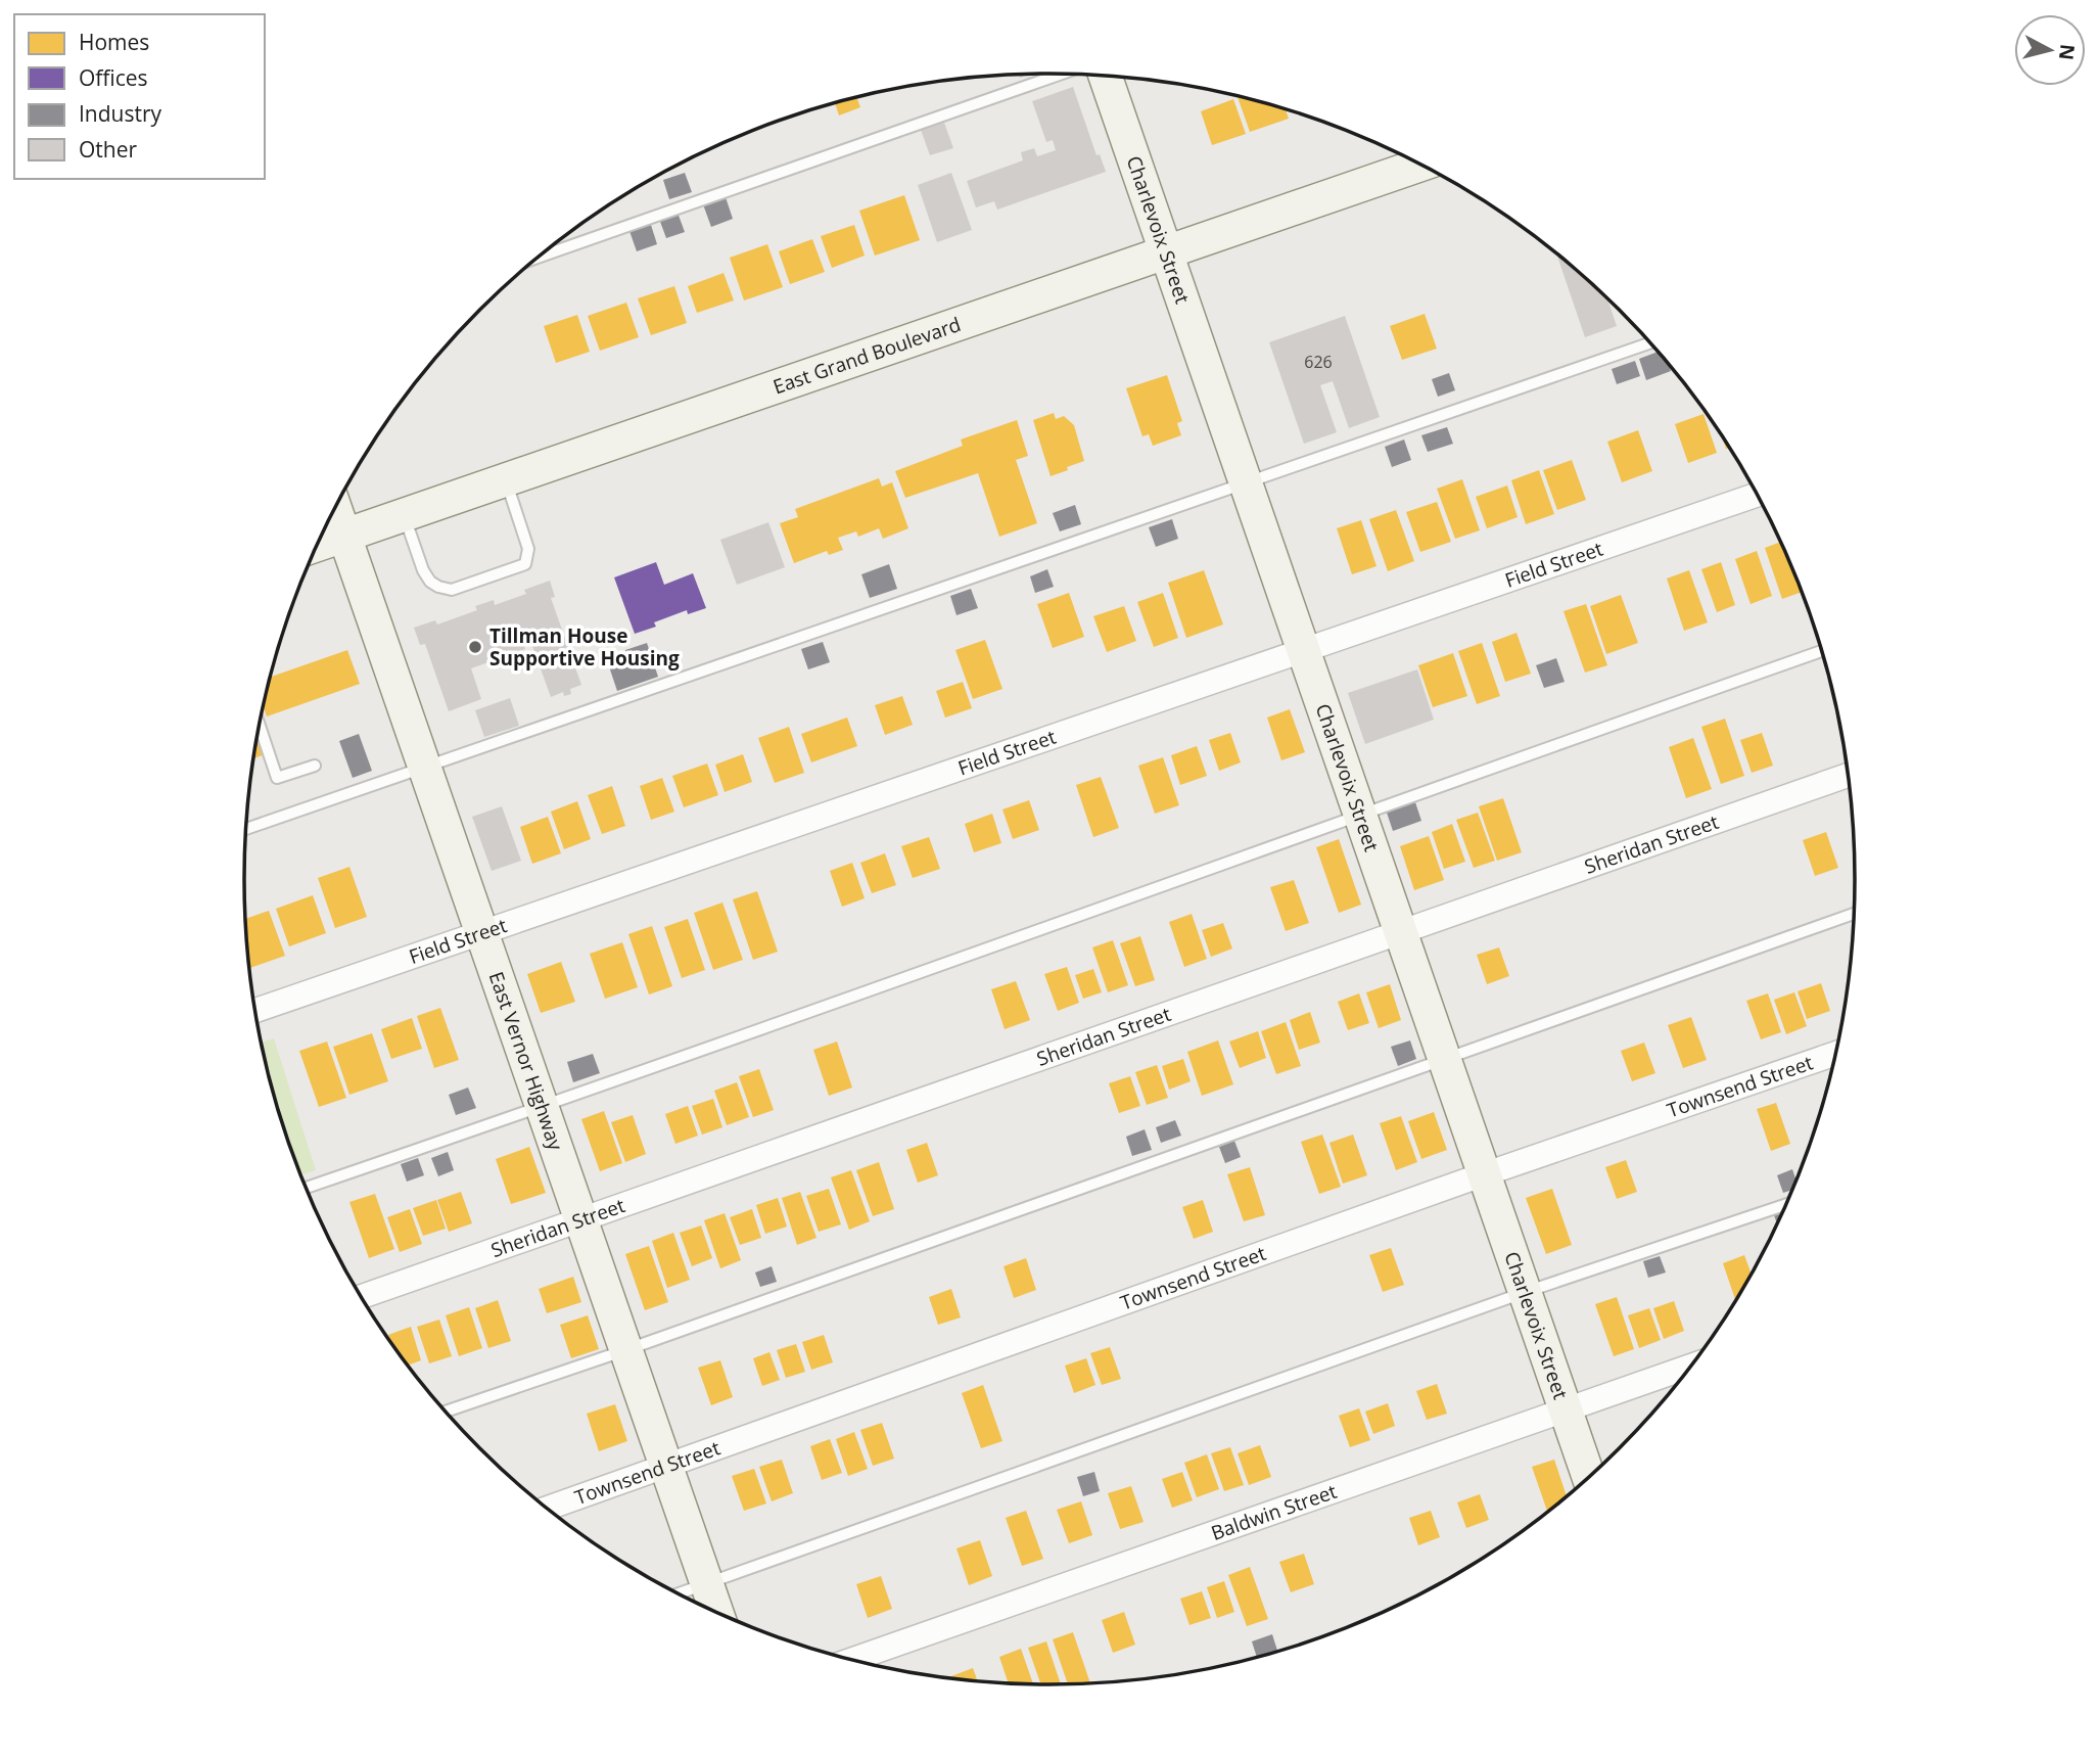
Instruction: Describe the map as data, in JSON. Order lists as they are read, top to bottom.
{
  "streets": {
    "street": [
      "Charlevoix Street",
      "East Grand Boulevard",
      "Field Street",
      "Sheridan Street",
      "East Vernor Highway",
      "Townsend Street",
      "Baldwin Street"
    ]
  },
  "crossings": [
    ["Charlevoix Street", "East Grand Boulevard"],
    ["Charlevoix Street", "Field Street"],
    ["Charlevoix Street", "Sheridan Street"],
    ["Charlevoix Street", "Townsend Street"],
    ["Charlevoix Street", "Baldwin Street"],
    ["East Grand Boulevard", "East Vernor Highway"],
    ["Field Street", "East Vernor Highway"],
    ["Sheridan Street", "East Vernor Highway"],
    ["East Vernor Highway", "Townsend Street"]
  ],
  "places": ["Tillman House Supportive Housing"],
  "house_numbers": ["626"],
  "legend": [
    "Homes",
    "Offices",
    "Industry",
    "Other"
  ],
  "north": "right"
}
